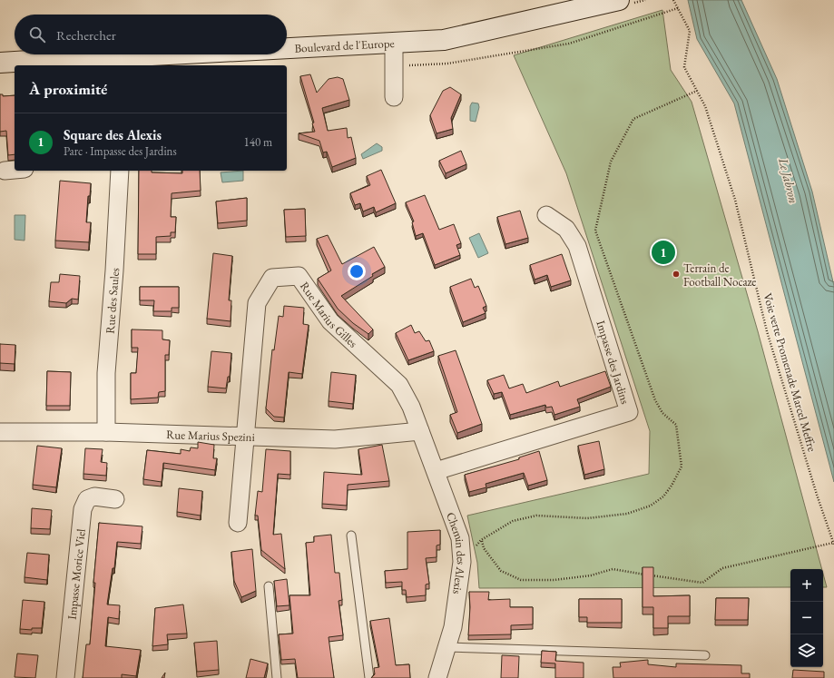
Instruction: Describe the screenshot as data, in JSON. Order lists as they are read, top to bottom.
{
  "streets": {
    "main road": ["Boulevard de l'Europe"],
    "street": [
      "Rue des Saules",
      "Rue Marius Gilles",
      "Impasse des Jardins",
      "Rue Marius Spezini",
      "Chemin des Alexis",
      "Impasse Morice Viel"
    ],
    "path": ["Voie verte Promenade Marcel Meffre"]
  },
  "crossings": [
    ["Rue des Saules", "Rue Marius Spezini"],
    ["Rue Marius Gilles", "Rue Marius Spezini"],
    ["Rue Marius Gilles", "Chemin des Alexis"],
    ["Impasse des Jardins", "Chemin des Alexis"],
    ["Rue Marius Spezini", "Chemin des Alexis"]
  ],
  "water": ["Le Jabron"],
  "places": ["Terrain de Football Nocaze"],
  "page": {
    "search": "Rechercher",
    "heading": "À proximité",
    "list": [
      {
        "mark": "1",
        "name": "Square des Alexis",
        "note": "Parc · Impasse des Jardins",
        "value": "140 m"
      }
    ],
    "pins": "1",
    "map_buttons": ["+", "−"]
  }
}
